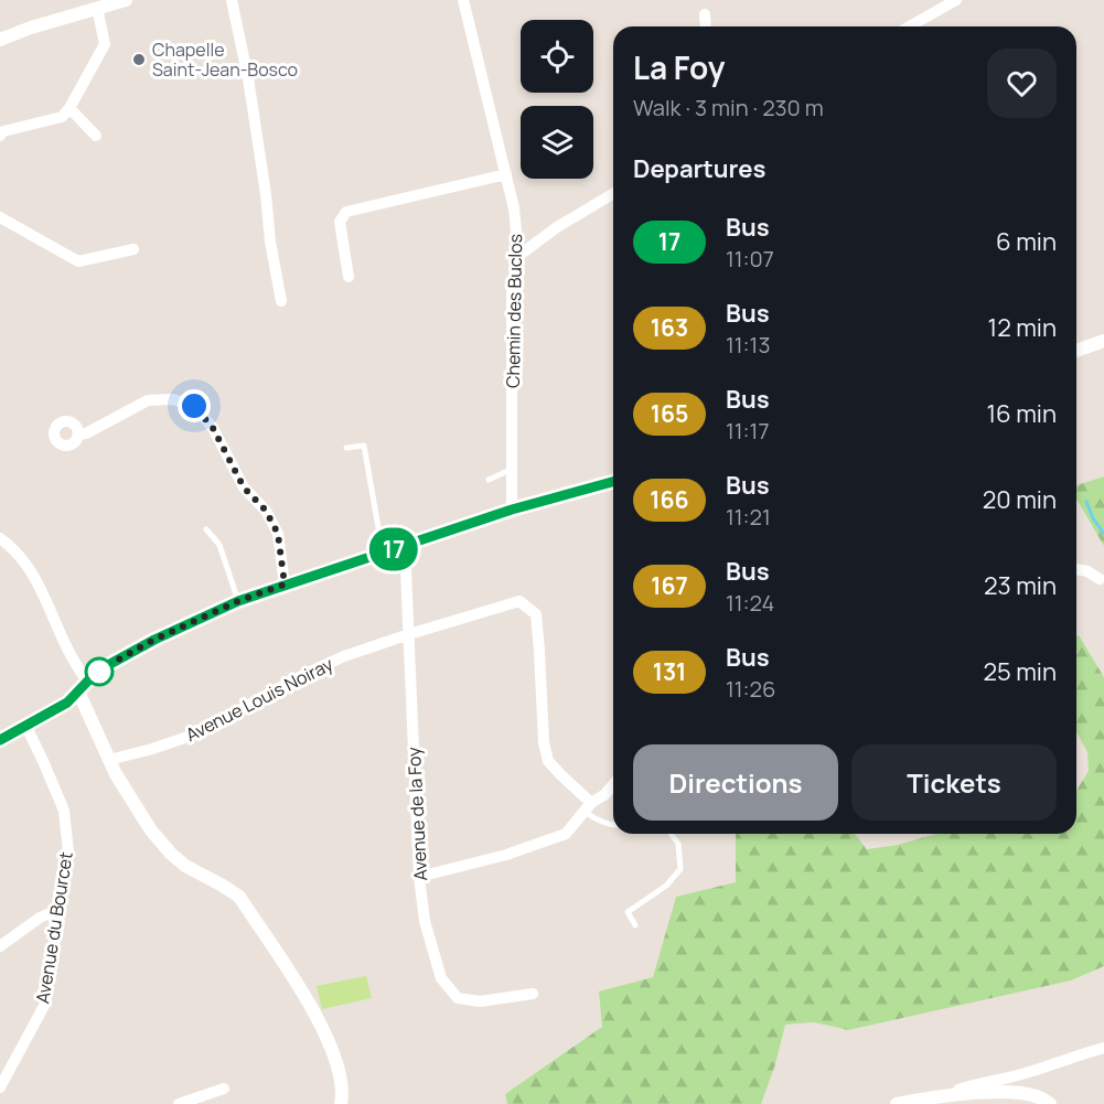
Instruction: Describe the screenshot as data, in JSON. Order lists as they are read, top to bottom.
{
  "streets": {
    "street": [
      "Chemin des Buclos",
      "Avenue Louis Noiray",
      "Avenue de la Foy",
      "Avenue du Bourcet"
    ]
  },
  "crossings": [
    ["Avenue Louis Noiray", "Avenue de la Foy"]
  ],
  "places": ["Chapelle Saint-Jean-Bosco"],
  "lines": ["bus line 17"],
  "page": {
    "on_map": "17",
    "heading": [
      ["La Foy", "Walk · 3 min · 230 m"],
      "Departures"
    ],
    "list": [
      {
        "mark": "17",
        "name": "Bus",
        "note": "11:07",
        "value": "6 min"
      },
      {
        "mark": "163",
        "name": "Bus",
        "note": "11:13",
        "value": "12 min"
      },
      {
        "mark": "165",
        "name": "Bus",
        "note": "11:17",
        "value": "16 min"
      },
      {
        "mark": "166",
        "name": "Bus",
        "note": "11:21",
        "value": "20 min"
      },
      {
        "mark": "167",
        "name": "Bus",
        "note": "11:24",
        "value": "23 min"
      },
      {
        "mark": "131",
        "name": "Bus",
        "note": "11:26",
        "value": "25 min"
      }
    ],
    "buttons": ["Directions", "Tickets"]
  }
}
